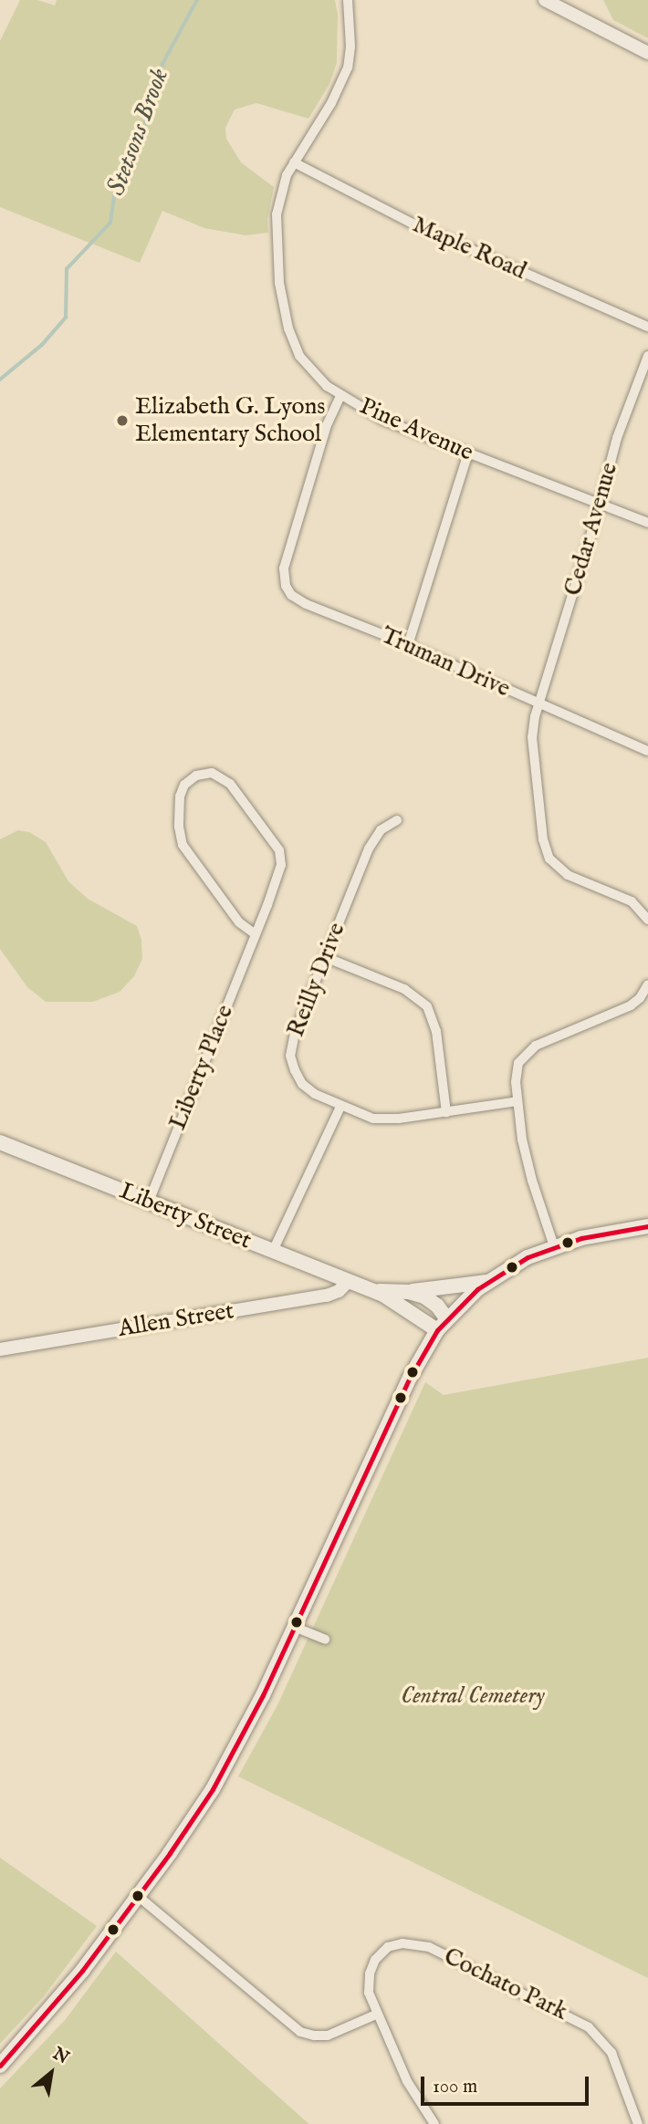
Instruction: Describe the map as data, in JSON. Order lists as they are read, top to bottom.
{
  "streets": {
    "main road": ["Liberty Street"],
    "street": [
      "Maple Road",
      "Pine Avenue",
      "Cedar Avenue",
      "Truman Drive",
      "Reilly Drive",
      "Liberty Place",
      "Allen Street",
      "Cochato Park"
    ]
  },
  "crossings": [
    ["Maple Road", "Pine Avenue"],
    ["Pine Avenue", "Cedar Avenue"],
    ["Pine Avenue", "Truman Drive"],
    ["Cedar Avenue", "Truman Drive"],
    ["Liberty Place", "Liberty Street"],
    ["Liberty Street", "Allen Street"]
  ],
  "water": ["Stetsons Brook"],
  "parks": ["Central Cemetery"],
  "places": ["Elizabeth G. Lyons Elementary School"],
  "scale_bar": "100 m",
  "north": "top right"
}
